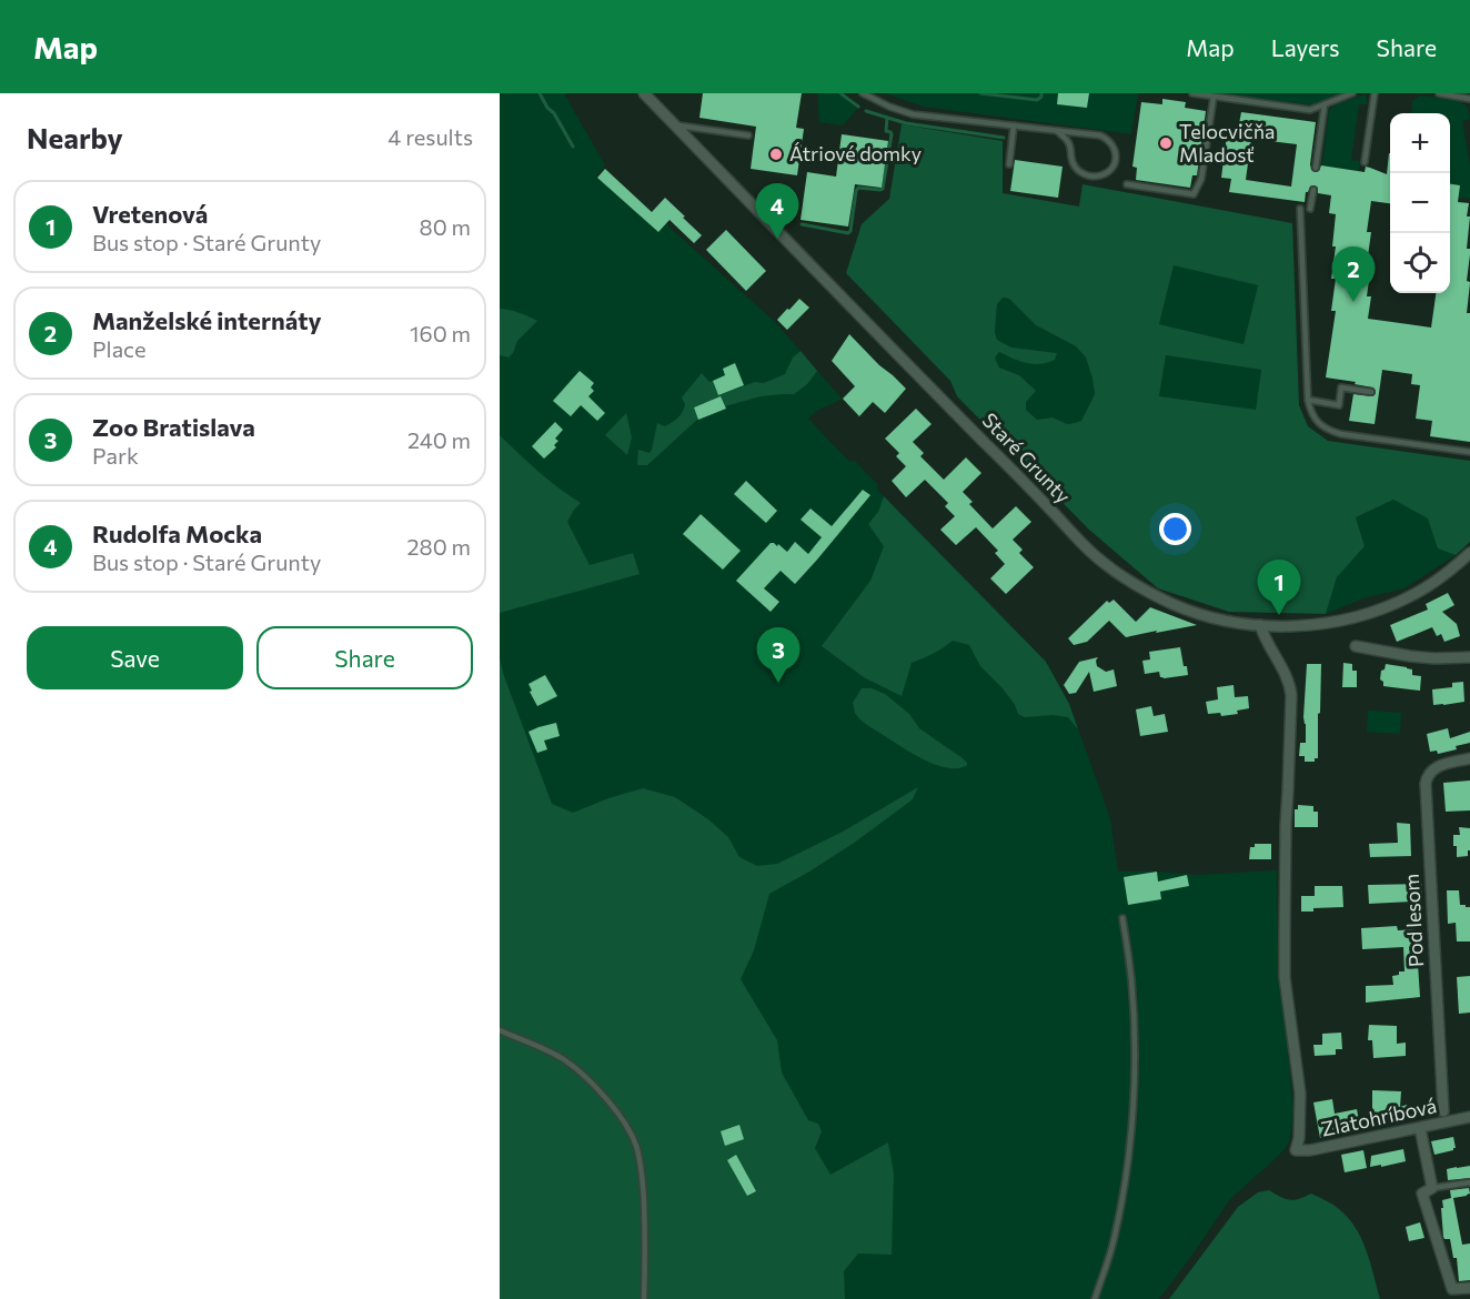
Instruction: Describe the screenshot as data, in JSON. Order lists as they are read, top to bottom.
{
  "streets": {
    "street": ["Staré Grunty", "Pod lesom", "Zlatohríbová"]
  },
  "crossings": [
    ["Staré Grunty", "Zlatohríbová"]
  ],
  "places": ["Telocvičňa Mladosť", "Átriové domky"],
  "page": {
    "header": "Map",
    "nav": ["Map", "Layers", "Share"],
    "heading": ["Nearby", "4 results"],
    "map_buttons": ["+", "−"],
    "list": [
      {
        "mark": "1",
        "name": "Vretenová",
        "note": "Bus stop · Staré Grunty",
        "value": "80 m"
      },
      {
        "mark": "2",
        "name": "Manželské internáty",
        "note": "Place",
        "value": "160 m"
      },
      {
        "mark": "3",
        "name": "Zoo Bratislava",
        "note": "Park",
        "value": "240 m"
      },
      {
        "mark": "4",
        "name": "Rudolfa Mocka",
        "note": "Bus stop · Staré Grunty",
        "value": "280 m"
      }
    ],
    "pins": [
      "4",
      "2",
      "1",
      "3"
    ],
    "buttons": ["Save", "Share"]
  }
}
